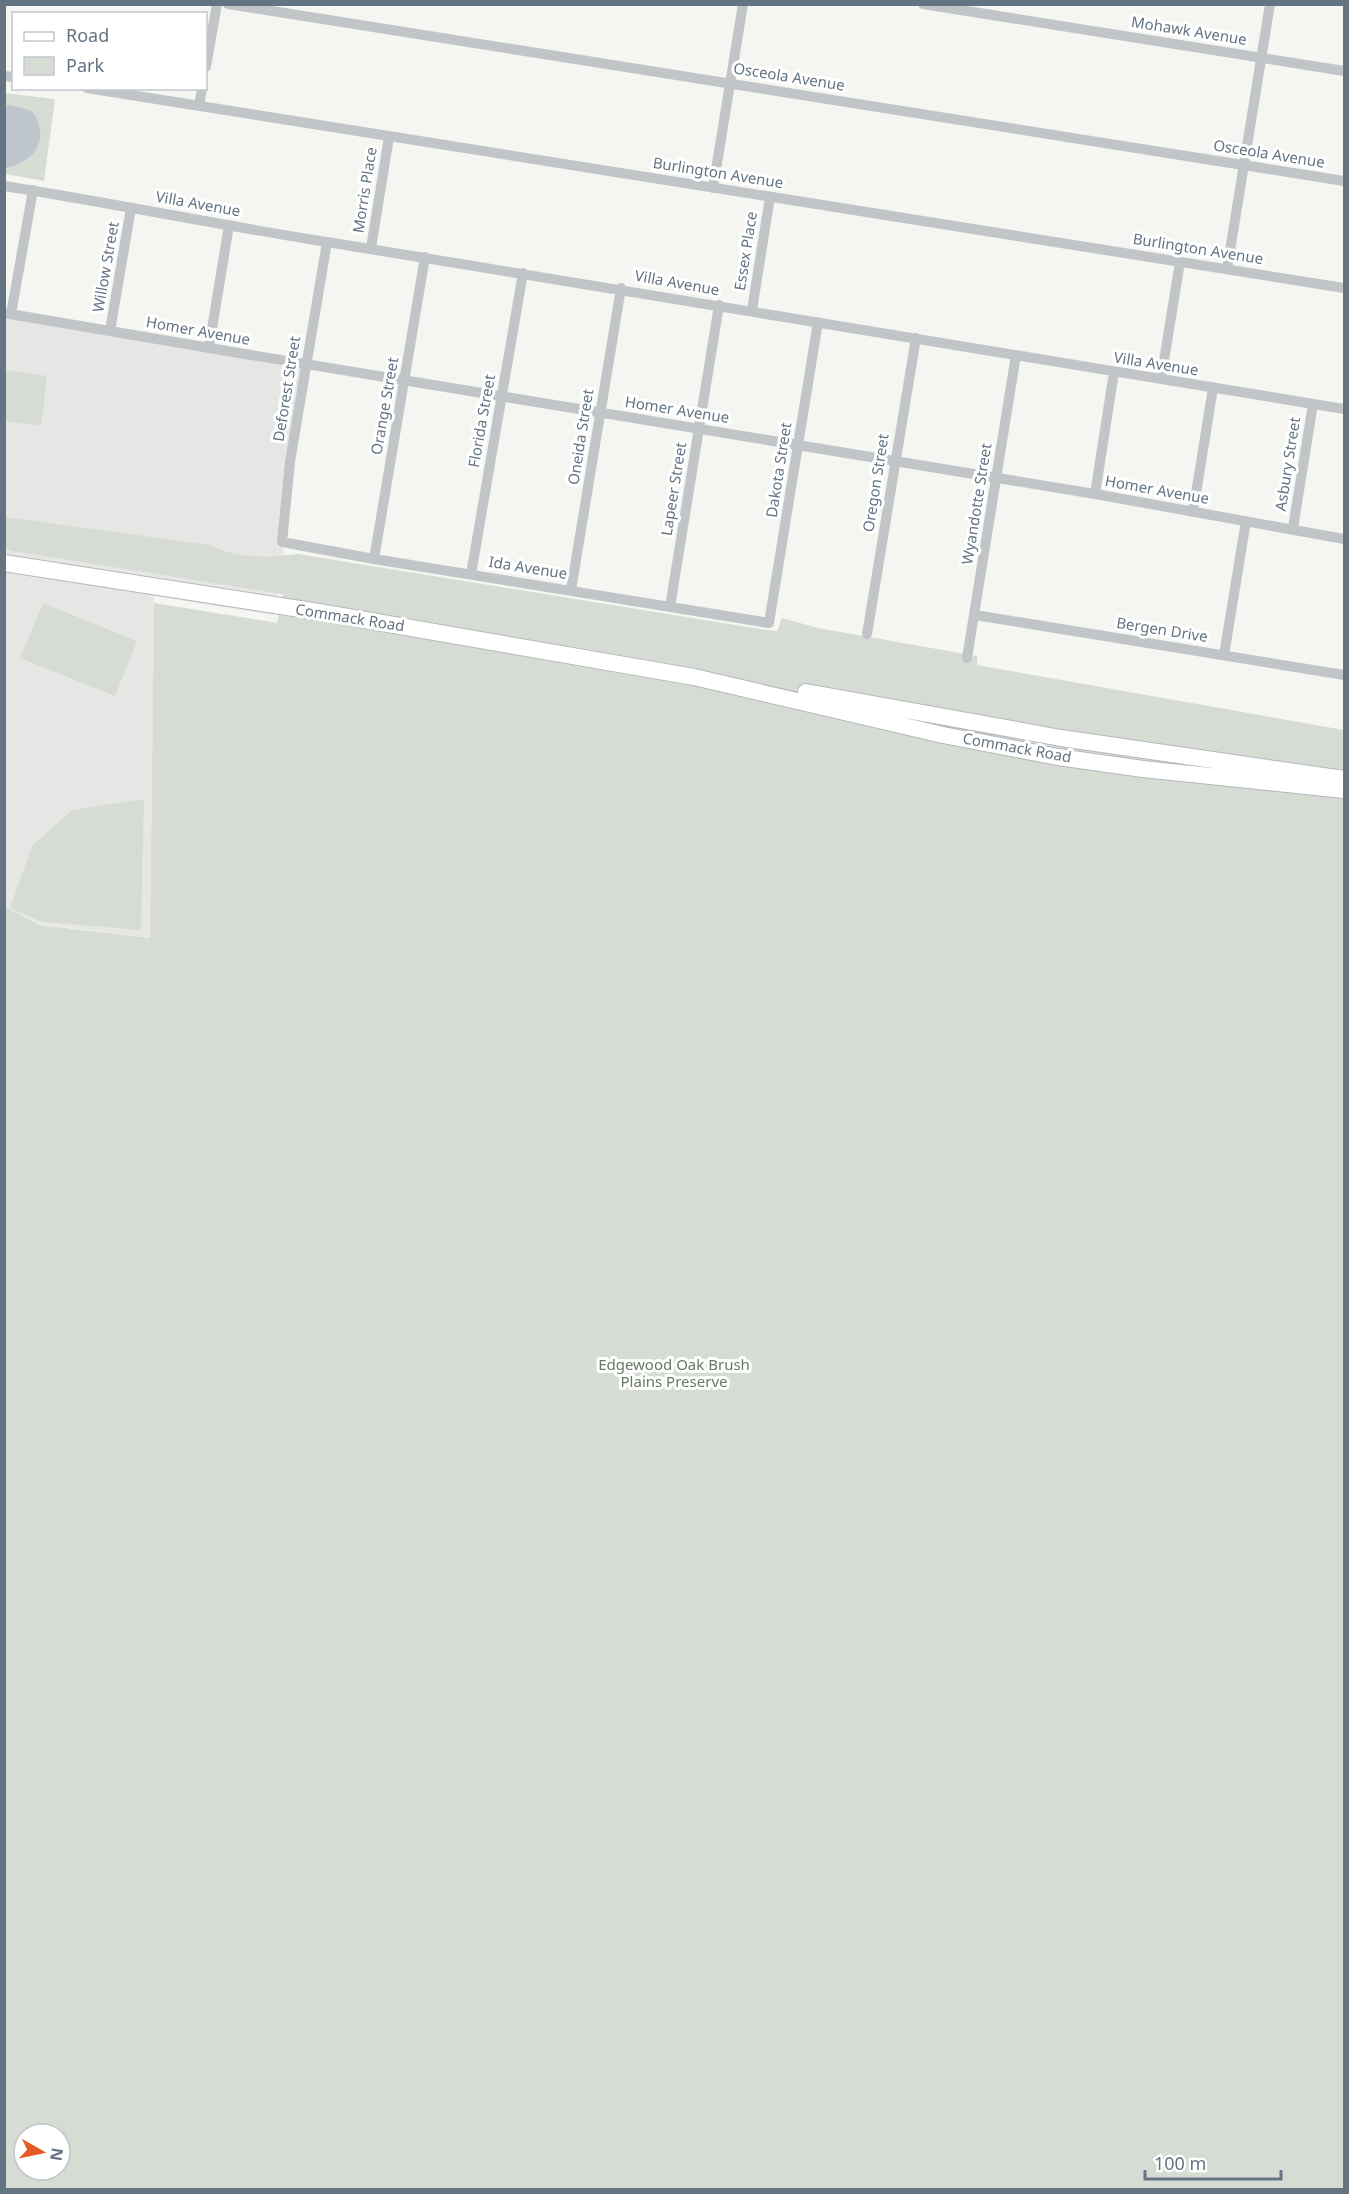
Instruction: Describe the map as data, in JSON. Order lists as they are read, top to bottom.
{
  "streets": {
    "main road": ["Commack Road"],
    "street": [
      "Mohawk Avenue",
      "Osceola Avenue",
      "Burlington Avenue",
      "Morris Place",
      "Villa Avenue",
      "Essex Place",
      "Willow Street",
      "Homer Avenue",
      "Deforest Street",
      "Orange Street",
      "Florida Street",
      "Oneida Street",
      "Asbury Street",
      "Dakota Street",
      "Oregon Street",
      "Lapeer Street",
      "Wyandotte Street",
      "Ida Avenue",
      "Bergen Drive"
    ]
  },
  "crossings": [
    ["Burlington Avenue", "Morris Place"],
    ["Burlington Avenue", "Essex Place"],
    ["Morris Place", "Villa Avenue"],
    ["Villa Avenue", "Essex Place"],
    ["Villa Avenue", "Willow Street"],
    ["Villa Avenue", "Deforest Street"],
    ["Villa Avenue", "Orange Street"],
    ["Villa Avenue", "Florida Street"],
    ["Villa Avenue", "Oneida Street"],
    ["Villa Avenue", "Asbury Street"],
    ["Villa Avenue", "Dakota Street"],
    ["Villa Avenue", "Oregon Street"],
    ["Villa Avenue", "Lapeer Street"],
    ["Villa Avenue", "Wyandotte Street"],
    ["Willow Street", "Homer Avenue"],
    ["Homer Avenue", "Deforest Street"],
    ["Homer Avenue", "Orange Street"],
    ["Homer Avenue", "Florida Street"],
    ["Homer Avenue", "Oneida Street"],
    ["Homer Avenue", "Asbury Street"],
    ["Homer Avenue", "Dakota Street"],
    ["Homer Avenue", "Oregon Street"],
    ["Homer Avenue", "Lapeer Street"],
    ["Homer Avenue", "Wyandotte Street"],
    ["Deforest Street", "Ida Avenue"],
    ["Orange Street", "Ida Avenue"],
    ["Florida Street", "Ida Avenue"],
    ["Oneida Street", "Ida Avenue"],
    ["Dakota Street", "Ida Avenue"],
    ["Lapeer Street", "Ida Avenue"],
    ["Wyandotte Street", "Bergen Drive"]
  ],
  "parks": ["Edgewood Oak Brush Plains Preserve"],
  "legend": ["Road", "Park"],
  "scale_bar": "100 m",
  "north": "right"
}
